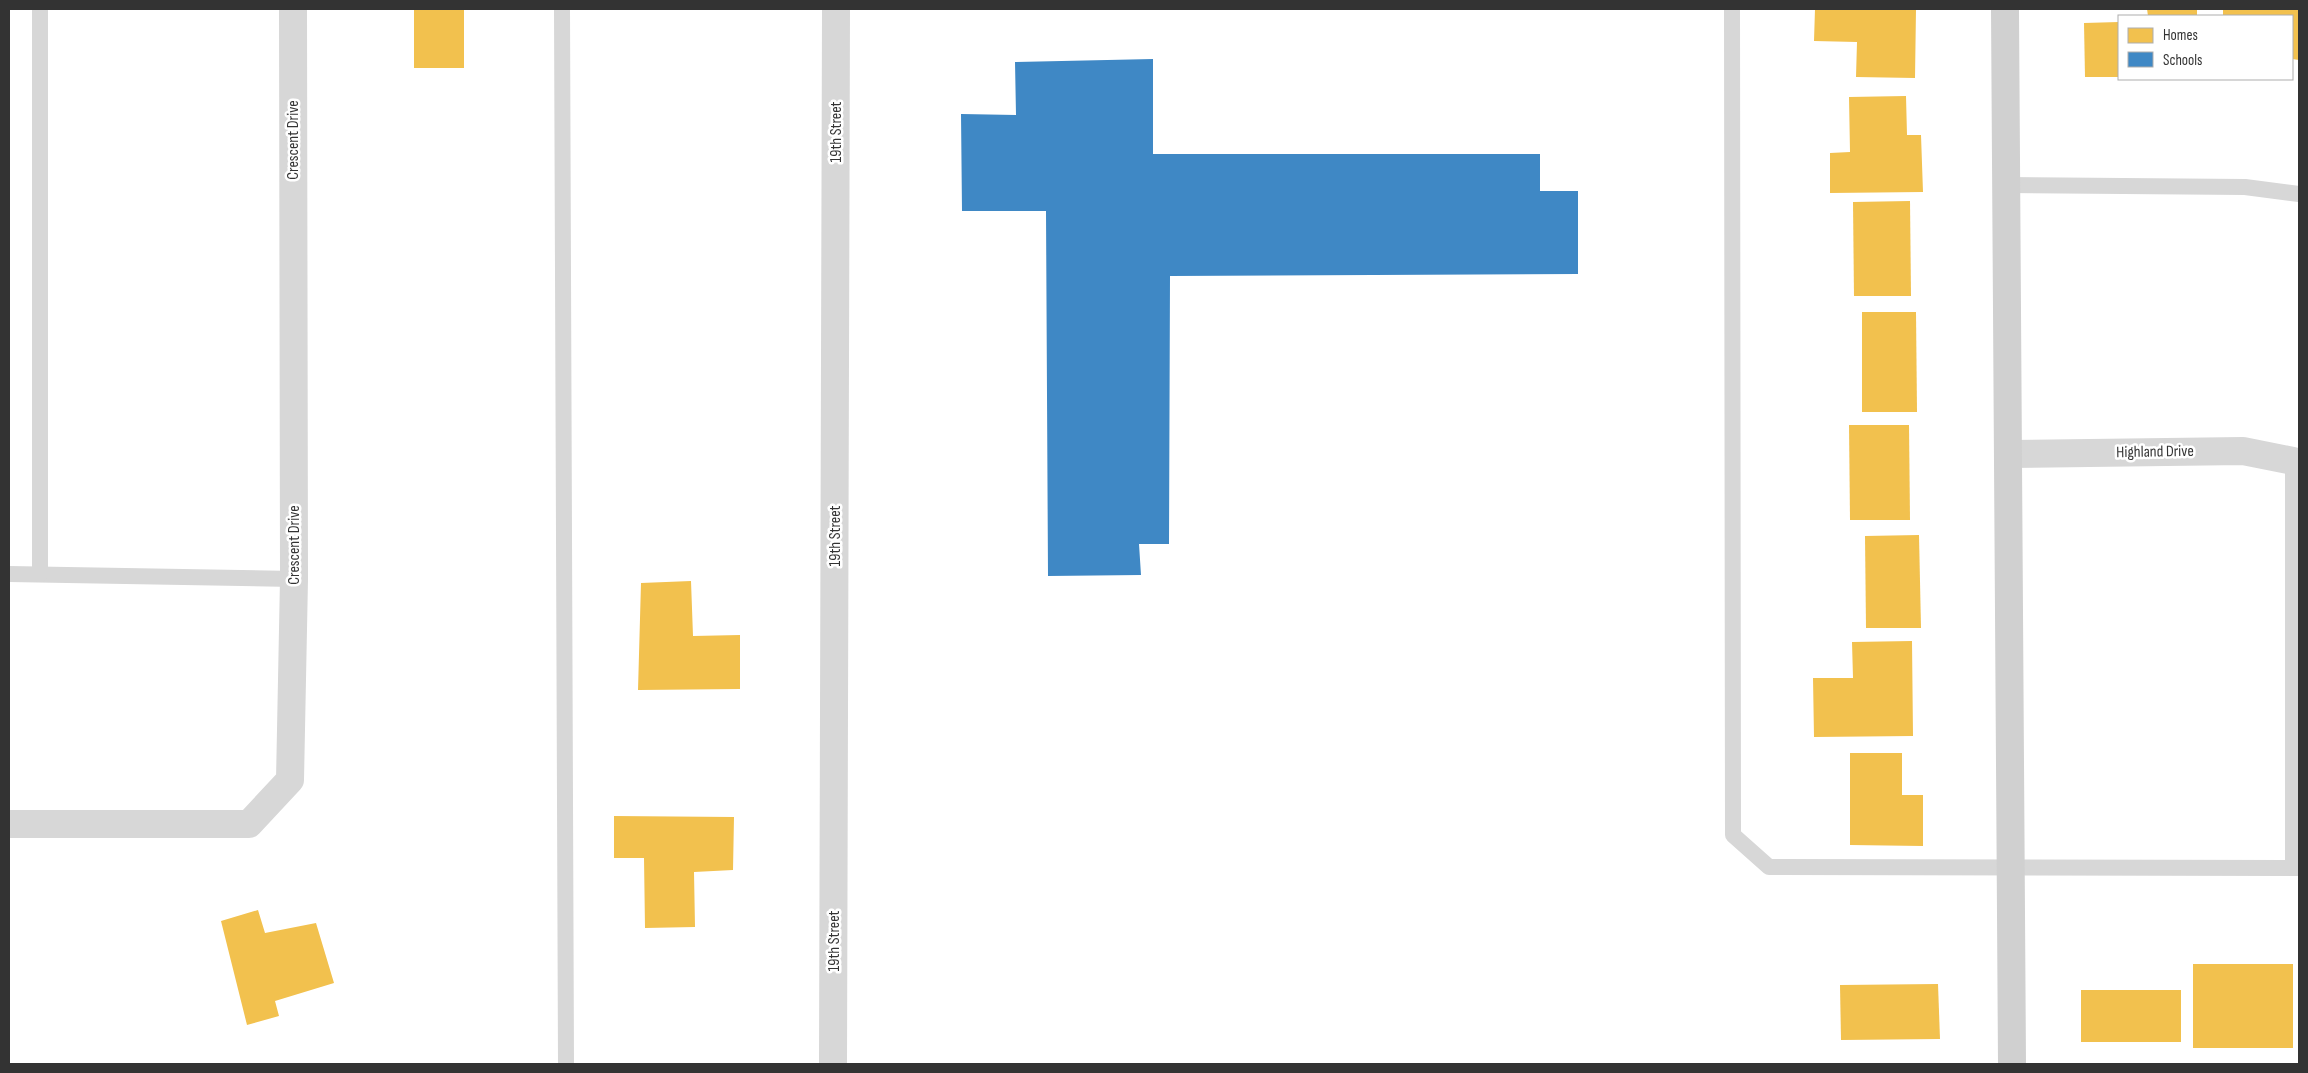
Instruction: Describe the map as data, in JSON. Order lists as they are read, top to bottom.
{
  "streets": {
    "street": ["19th Street", "Crescent Drive", "Highland Drive"]
  },
  "legend": ["Homes", "Schools"]
}
